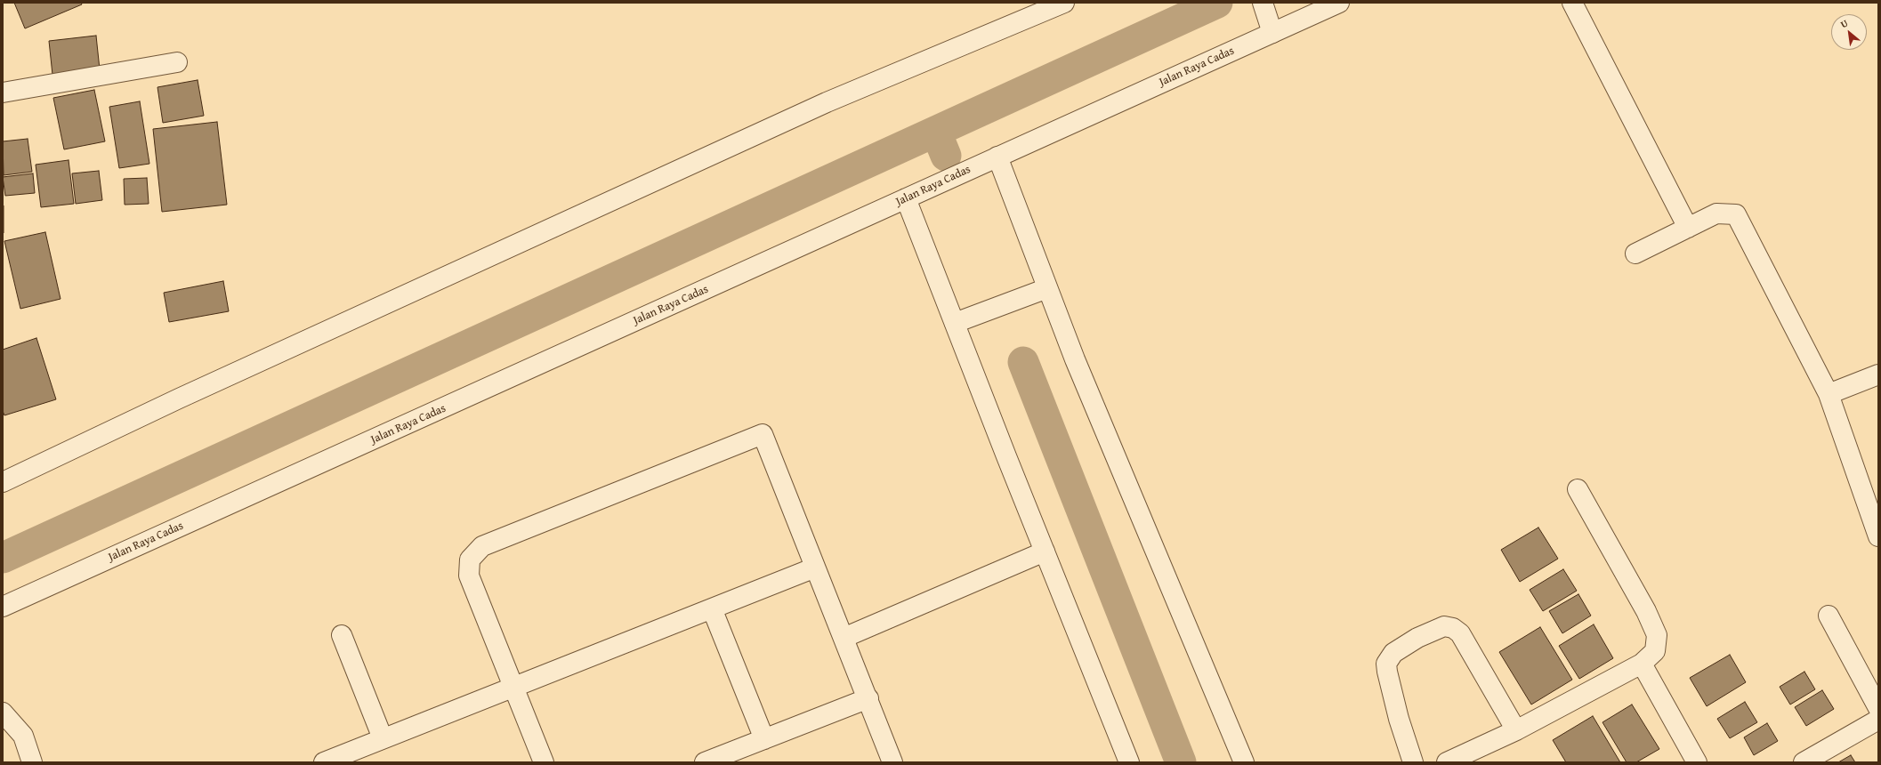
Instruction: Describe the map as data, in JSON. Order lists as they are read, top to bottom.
{
  "streets": {
    "street": ["Jalan Raya Cadas"]
  },
  "north": "top left"
}
